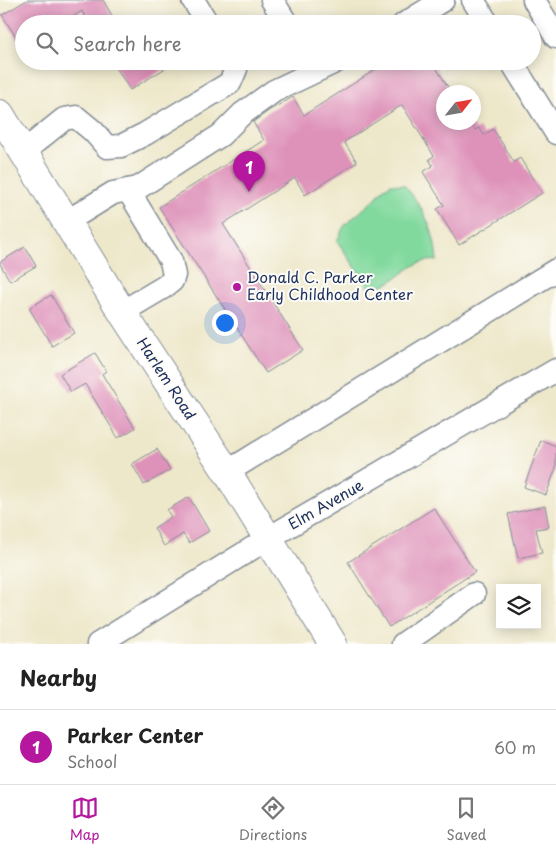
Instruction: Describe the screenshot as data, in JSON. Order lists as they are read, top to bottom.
{
  "streets": {
    "main road": ["Harlem Road"],
    "street": ["Elm Avenue"]
  },
  "crossings": [
    ["Harlem Road", "Elm Avenue"]
  ],
  "places": ["Donald C. Parker Early Childhood Center"],
  "north": "top right",
  "page": {
    "search": "Search here",
    "pins": "1",
    "heading": "Nearby",
    "list": [
      {
        "mark": "1",
        "name": "Parker Center",
        "note": "School",
        "value": "60 m"
      }
    ],
    "nav": ["Map", "Directions", "Saved"]
  }
}
